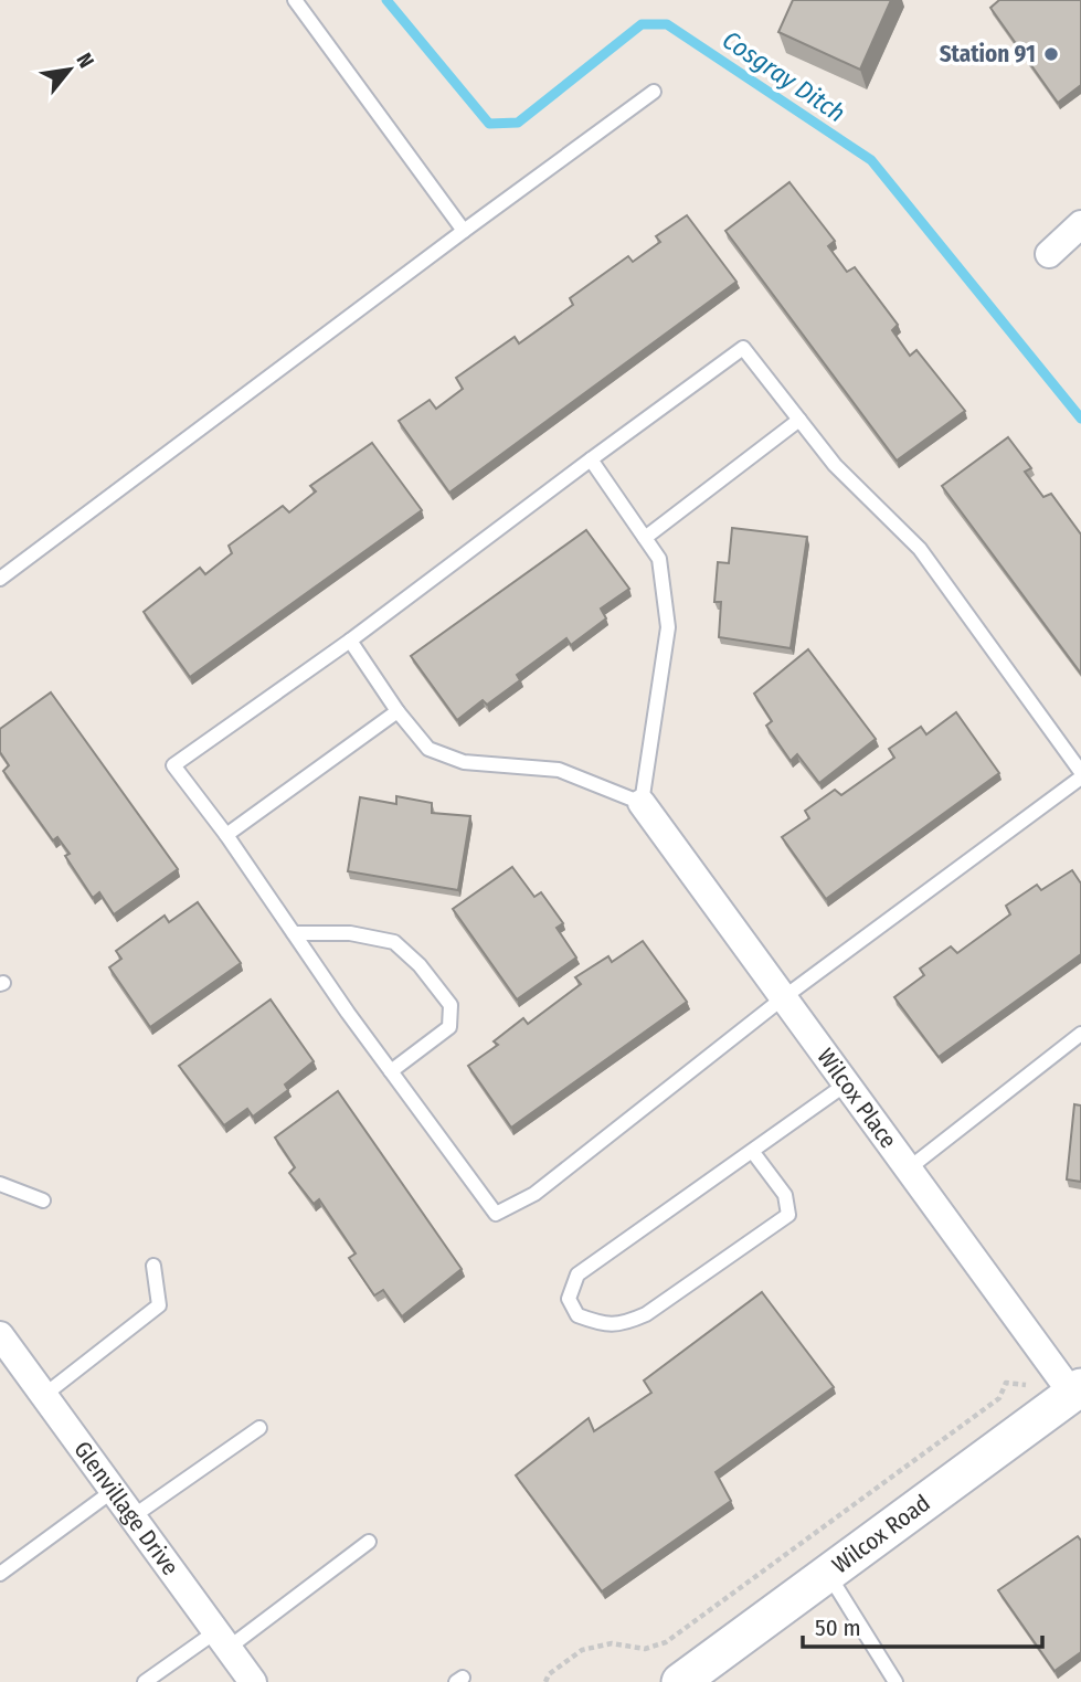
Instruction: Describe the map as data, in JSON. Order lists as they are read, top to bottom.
{
  "streets": {
    "street": ["Wilcox Place", "Glenvillage Drive", "Wilcox Road"]
  },
  "crossings": [
    ["Wilcox Place", "Wilcox Road"]
  ],
  "water": ["Cosgray Ditch"],
  "places": ["Station 91"],
  "scale_bar": "50 m",
  "north": "top right"
}
